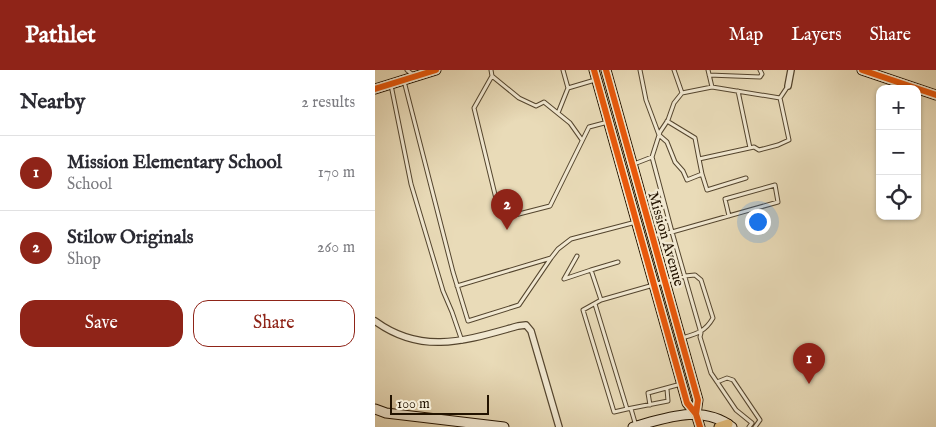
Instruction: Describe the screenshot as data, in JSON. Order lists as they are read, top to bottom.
{
  "streets": {
    "main road": ["Mission Avenue"]
  },
  "scale_bar": "100 m",
  "page": {
    "header": "Pathlet",
    "nav": ["Map", "Layers", "Share"],
    "heading": ["Nearby", "2 results"],
    "map_buttons": ["+", "−"],
    "list": [
      {
        "mark": "1",
        "name": "Mission Elementary School",
        "note": "School",
        "value": "170 m"
      },
      {
        "mark": "2",
        "name": "Stilow Originals",
        "note": "Shop",
        "value": "260 m"
      }
    ],
    "pins": ["2", "1"],
    "buttons": ["Save", "Share"],
    "scale": "100 m"
  }
}
